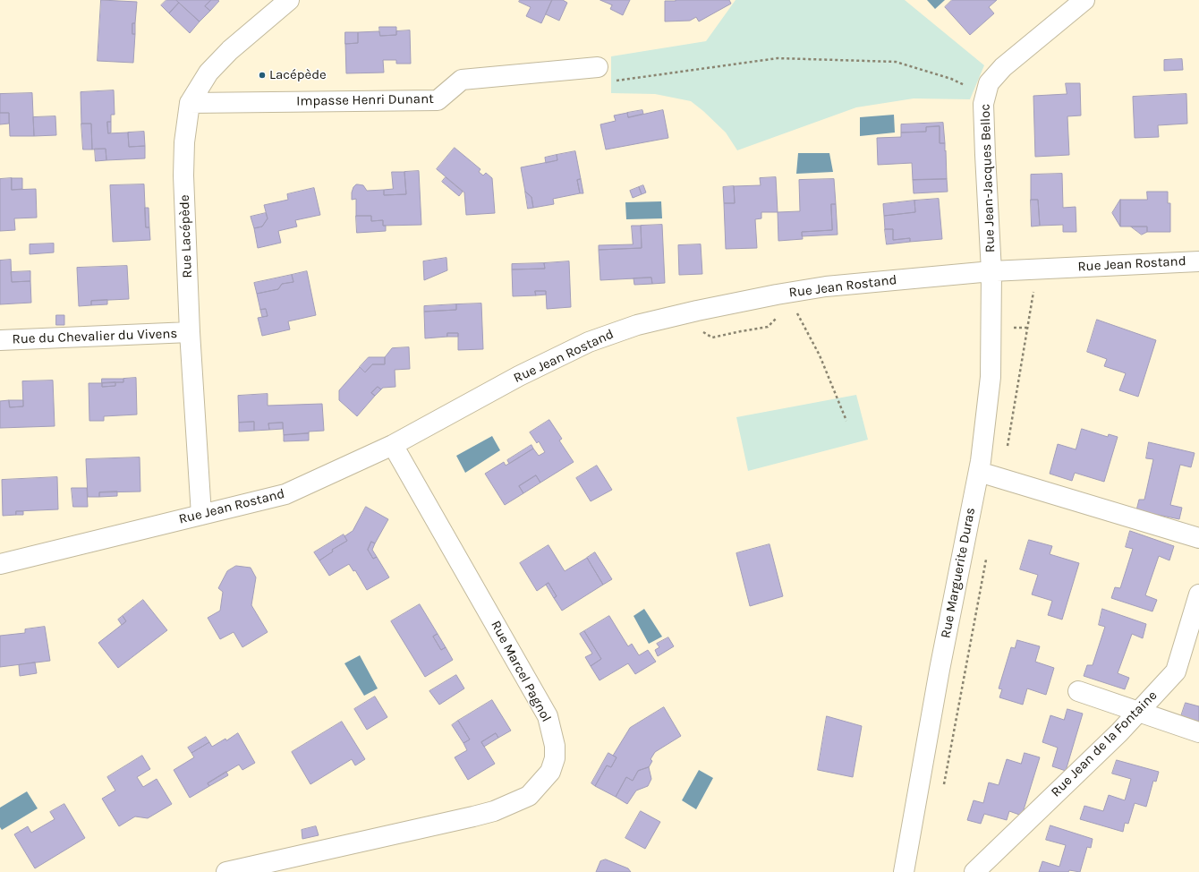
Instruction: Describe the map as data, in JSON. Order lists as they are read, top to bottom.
{
  "streets": {
    "street": [
      "Impasse Henri Dunant",
      "Rue Jean-Jacques Belloc",
      "Rue Lacépède",
      "Rue Jean Rostand",
      "Rue du Chevalier du Vivens",
      "Rue Marguerite Duras",
      "Rue Marcel Pagnol",
      "Rue Jean de la Fontaine"
    ]
  },
  "crossings": [
    ["Impasse Henri Dunant", "Rue Lacépède"],
    ["Rue Jean-Jacques Belloc", "Rue Jean Rostand"],
    ["Rue Jean-Jacques Belloc", "Rue Marguerite Duras"],
    ["Rue Lacépède", "Rue Jean Rostand"],
    ["Rue Lacépède", "Rue du Chevalier du Vivens"],
    ["Rue Jean Rostand", "Rue Marguerite Duras"],
    ["Rue Jean Rostand", "Rue Marcel Pagnol"]
  ],
  "places": ["Lacépède"]
}
